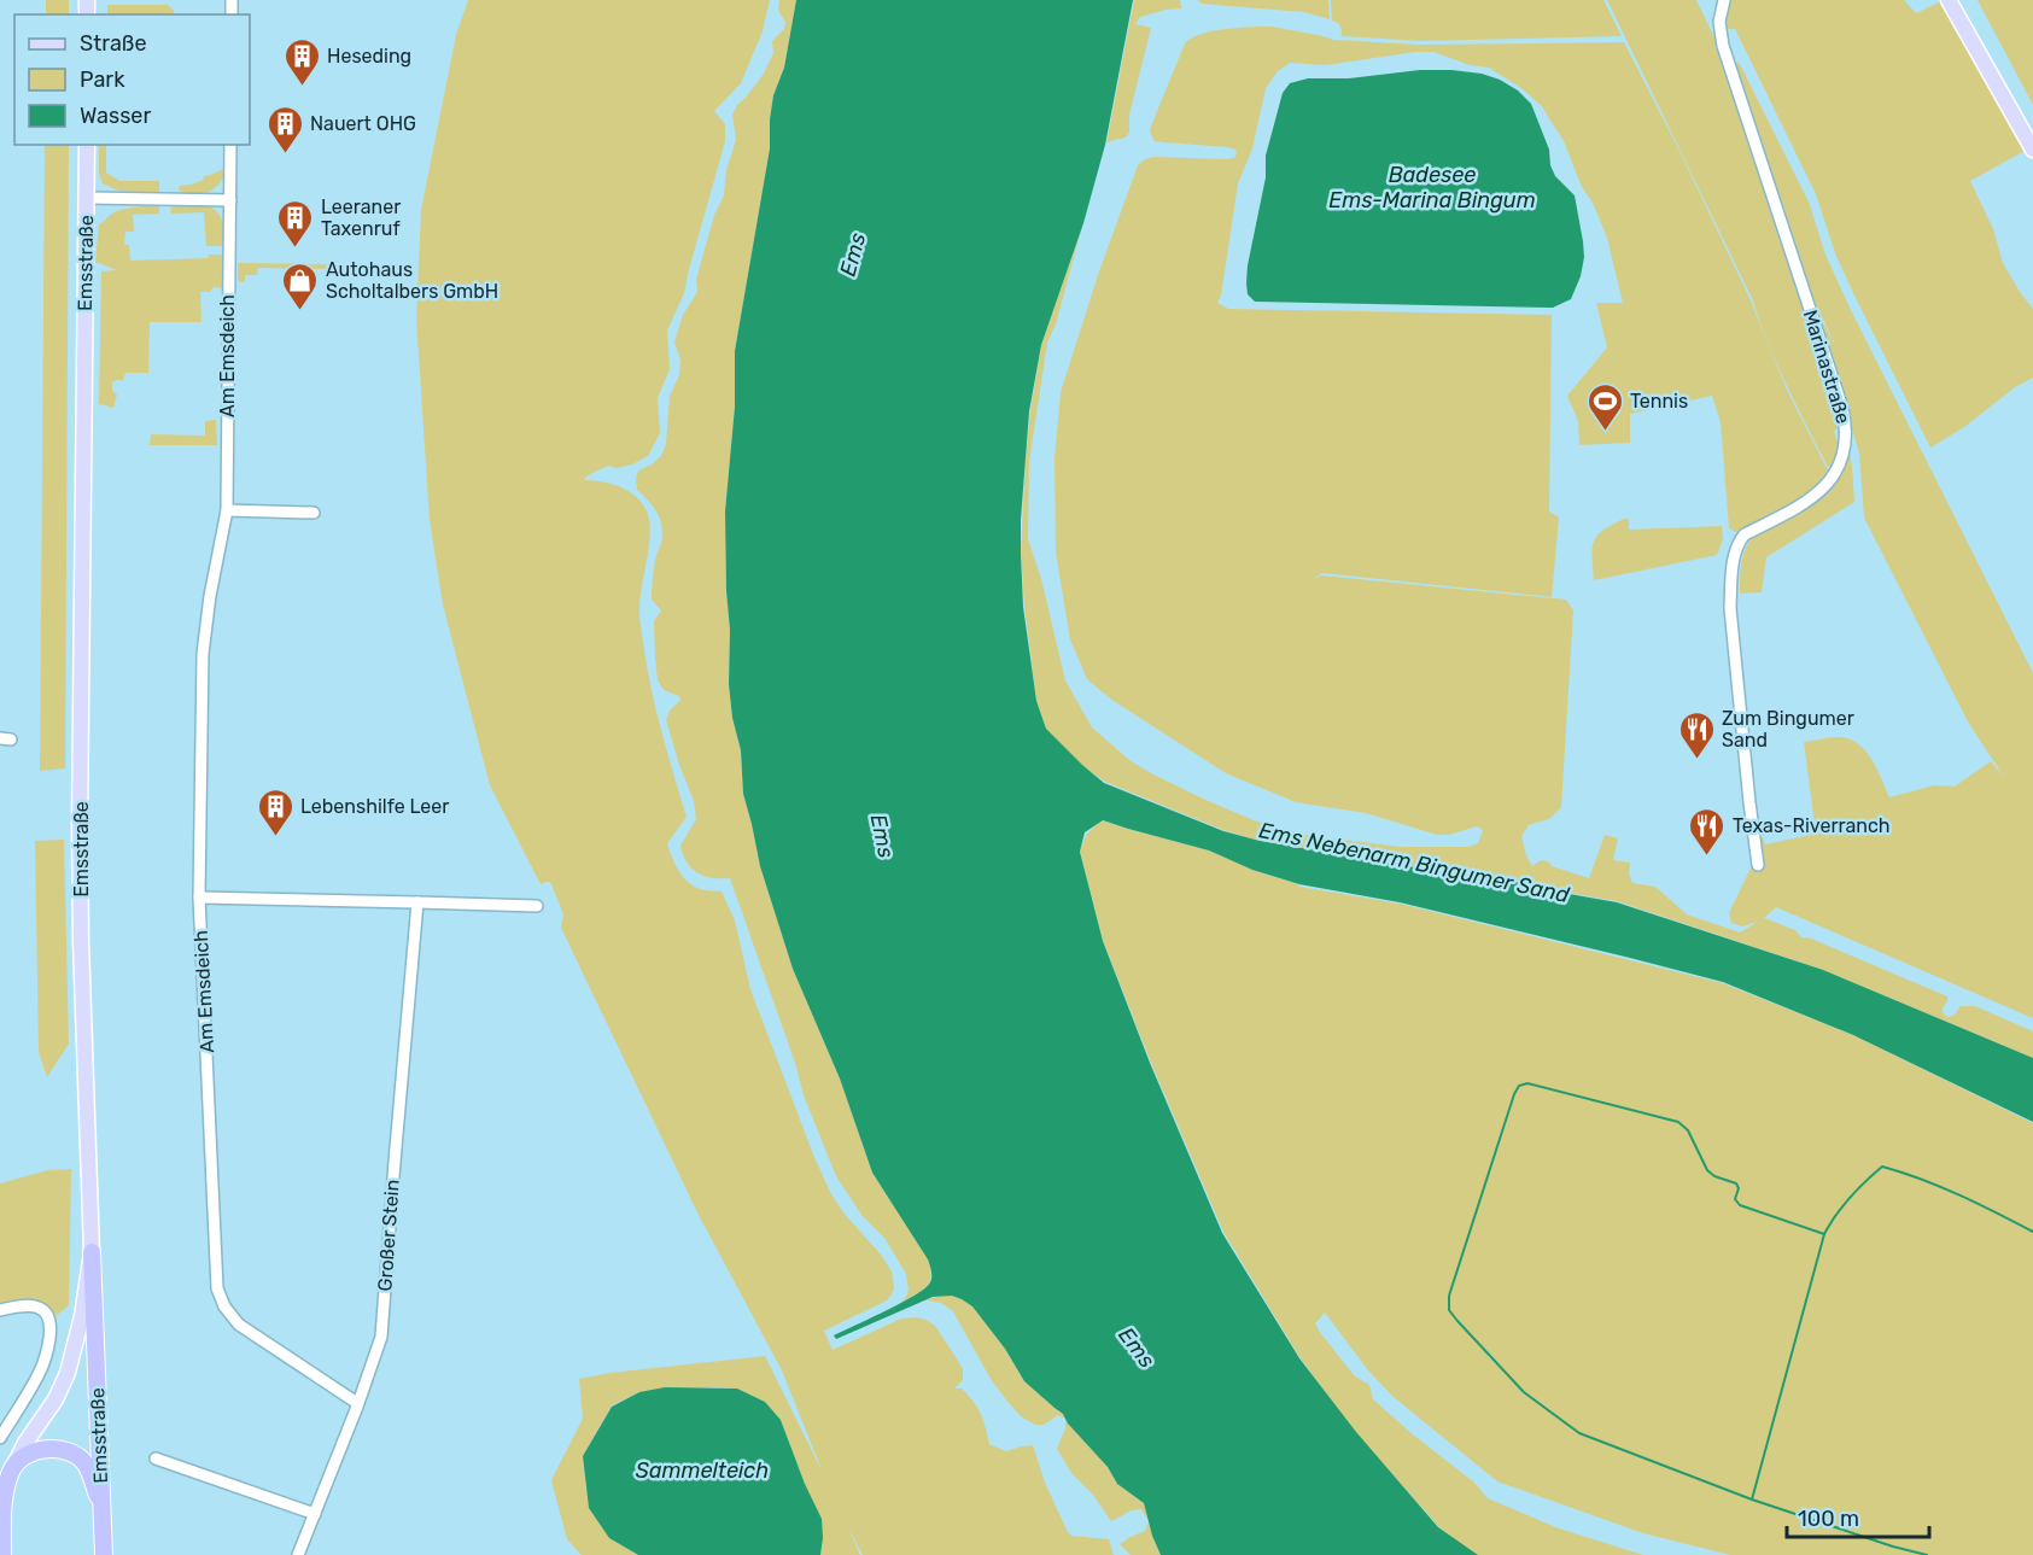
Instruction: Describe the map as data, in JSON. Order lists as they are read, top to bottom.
{
  "streets": {
    "highway": ["Emsstraße"],
    "street": ["Am Emsdeich", "Marinastraße", "Großer Stein"]
  },
  "crossings": [
    ["Am Emsdeich", "Großer Stein"]
  ],
  "water": [
    "Badesee Ems-Marina Bingum",
    "Ems",
    "Ems Nebenarm Bingumer Sand",
    "Sammelteich"
  ],
  "places": {
    "building": [
      "Heseding",
      "Nauert OHG",
      "Leeraner Taxenruf",
      "Lebenshilfe Leer"
    ],
    "shop": ["Autohaus Scholtalbers GmbH"],
    "sports": ["Tennis"],
    "restaurant": ["Zum Bingumer Sand", "Texas-Riverranch"]
  },
  "legend": ["Straße", "Park", "Wasser"],
  "scale_bar": "100 m"
}
